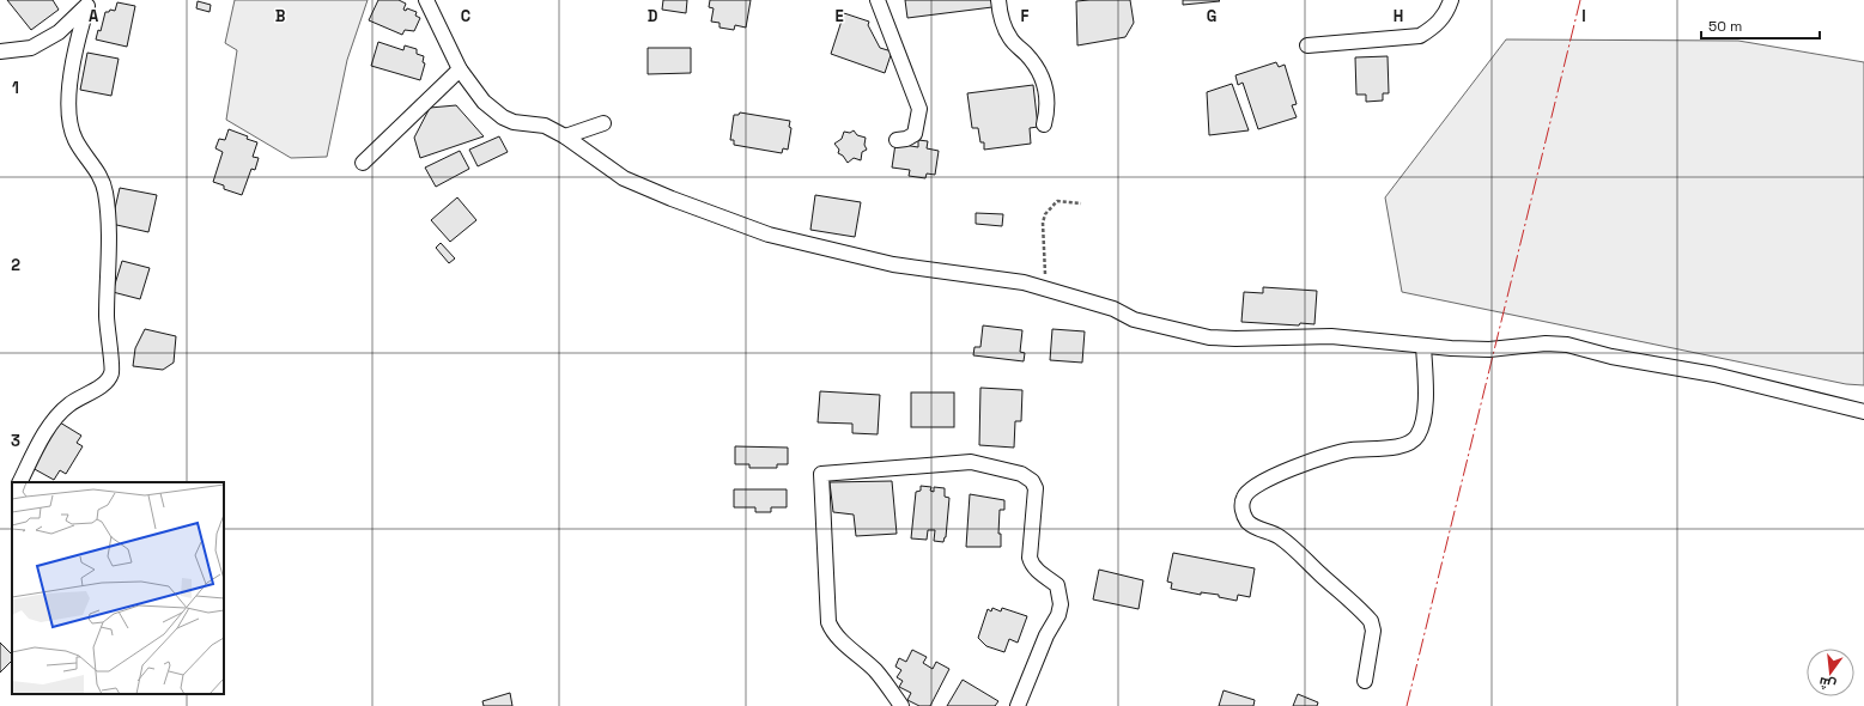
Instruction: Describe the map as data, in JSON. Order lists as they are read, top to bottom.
{
  "scale_bar": "50 m",
  "north": "bottom",
  "grid": {
    "columns": [
      "A",
      "B",
      "C",
      "D",
      "E",
      "F",
      "G",
      "H",
      "I"
    ],
    "rows": ["1", "2", "3"]
  }
}
